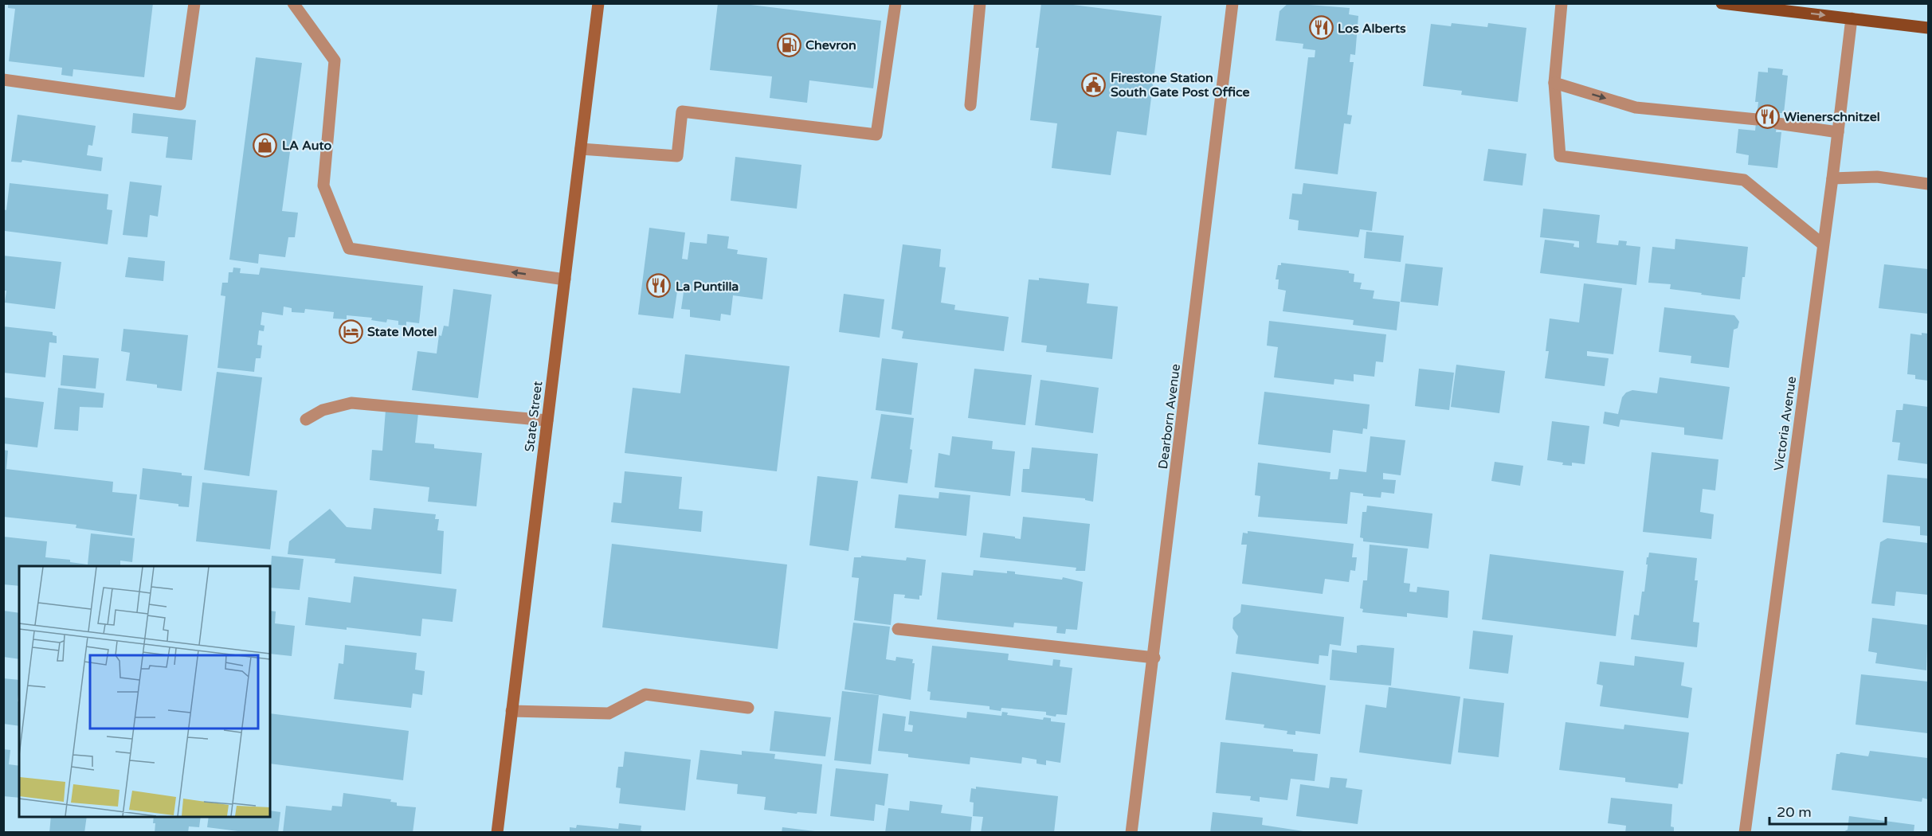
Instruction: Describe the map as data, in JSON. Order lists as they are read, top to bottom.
{
  "streets": {
    "main road": ["State Street"],
    "street": ["Dearborn Avenue", "Victoria Avenue"]
  },
  "places": {
    "restaurant": ["Los Alberts", "Wienerschnitzel", "La Puntilla"],
    "fuel station": ["Chevron"],
    "public building": ["Firestone Station South Gate Post Office"],
    "shop": ["LA Auto"],
    "hotel": ["State Motel"]
  },
  "scale_bar": "20 m"
}
